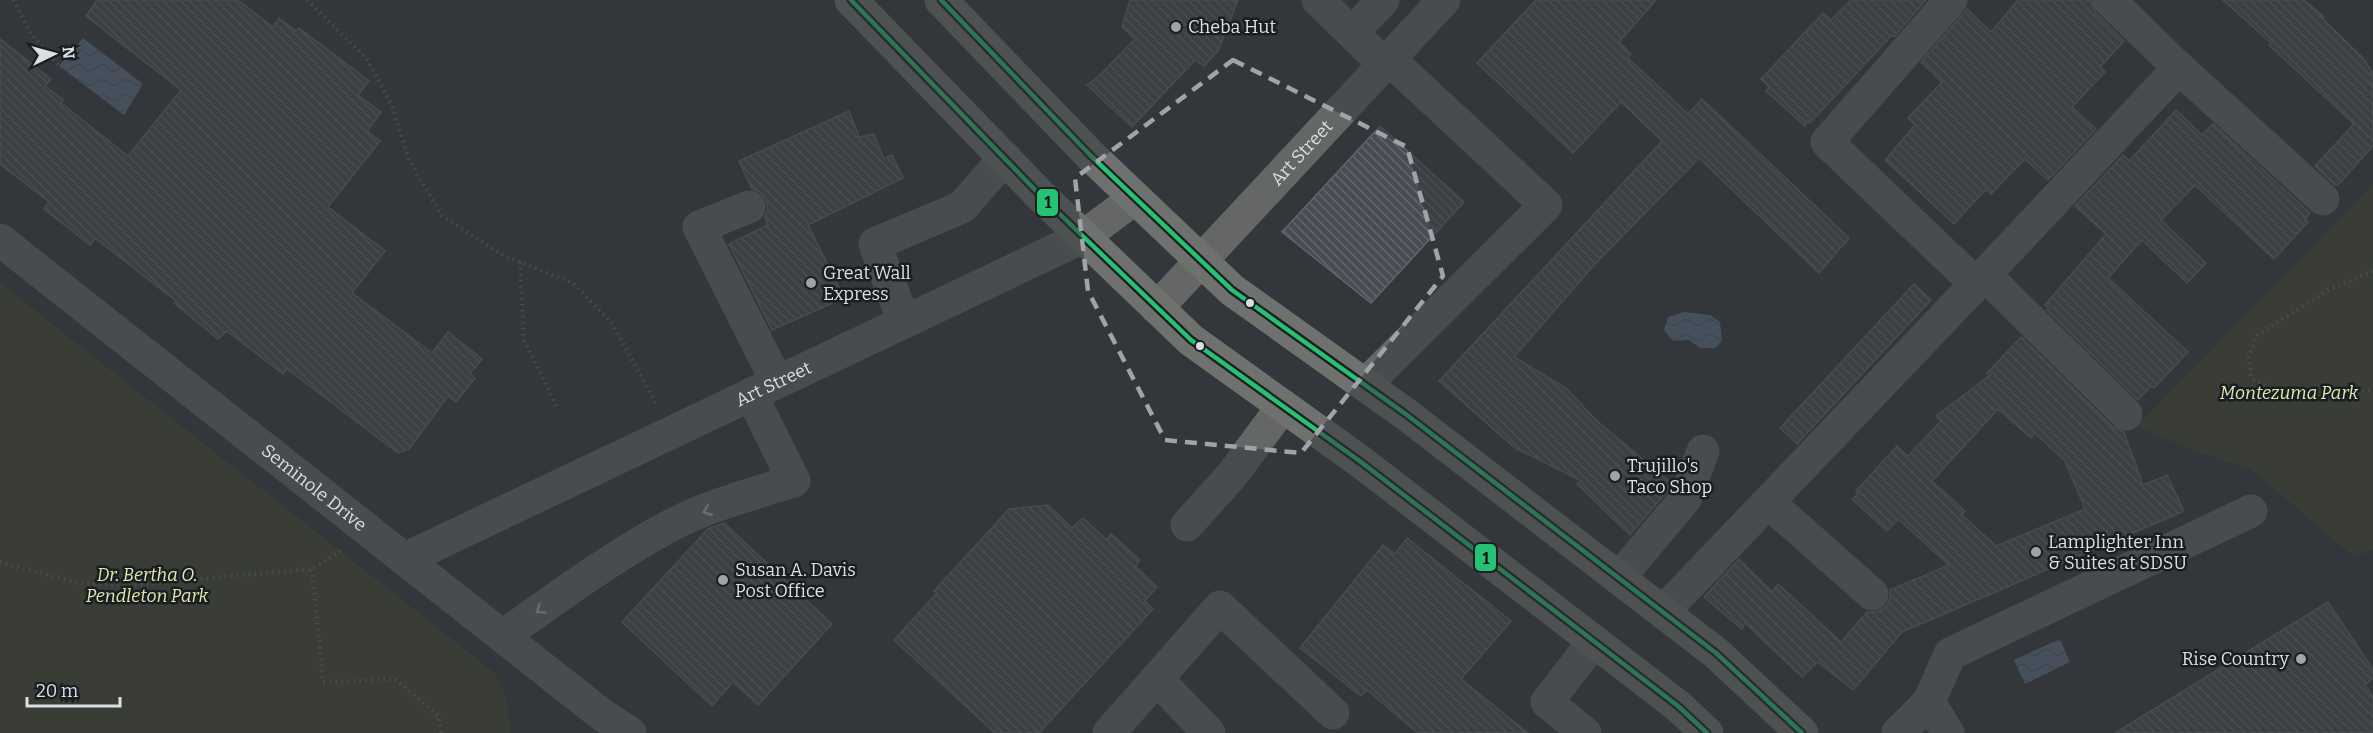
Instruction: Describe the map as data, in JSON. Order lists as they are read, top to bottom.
{
  "streets": {
    "street": ["Art Street", "Seminole Drive"]
  },
  "crossings": [
    ["Art Street", "Seminole Drive"]
  ],
  "parks": ["Montezuma Park", "Dr. Bertha O. Pendleton Park"],
  "places": [
    "Cheba Hut",
    "Great Wall Express",
    "Trujillo's Taco Shop",
    "Lamplighter Inn & Suites at SDSU",
    "Susan A. Davis Post Office",
    "Rise Country"
  ],
  "lines": ["transit line 1"],
  "scale_bar": "20 m",
  "north": "right"
}
